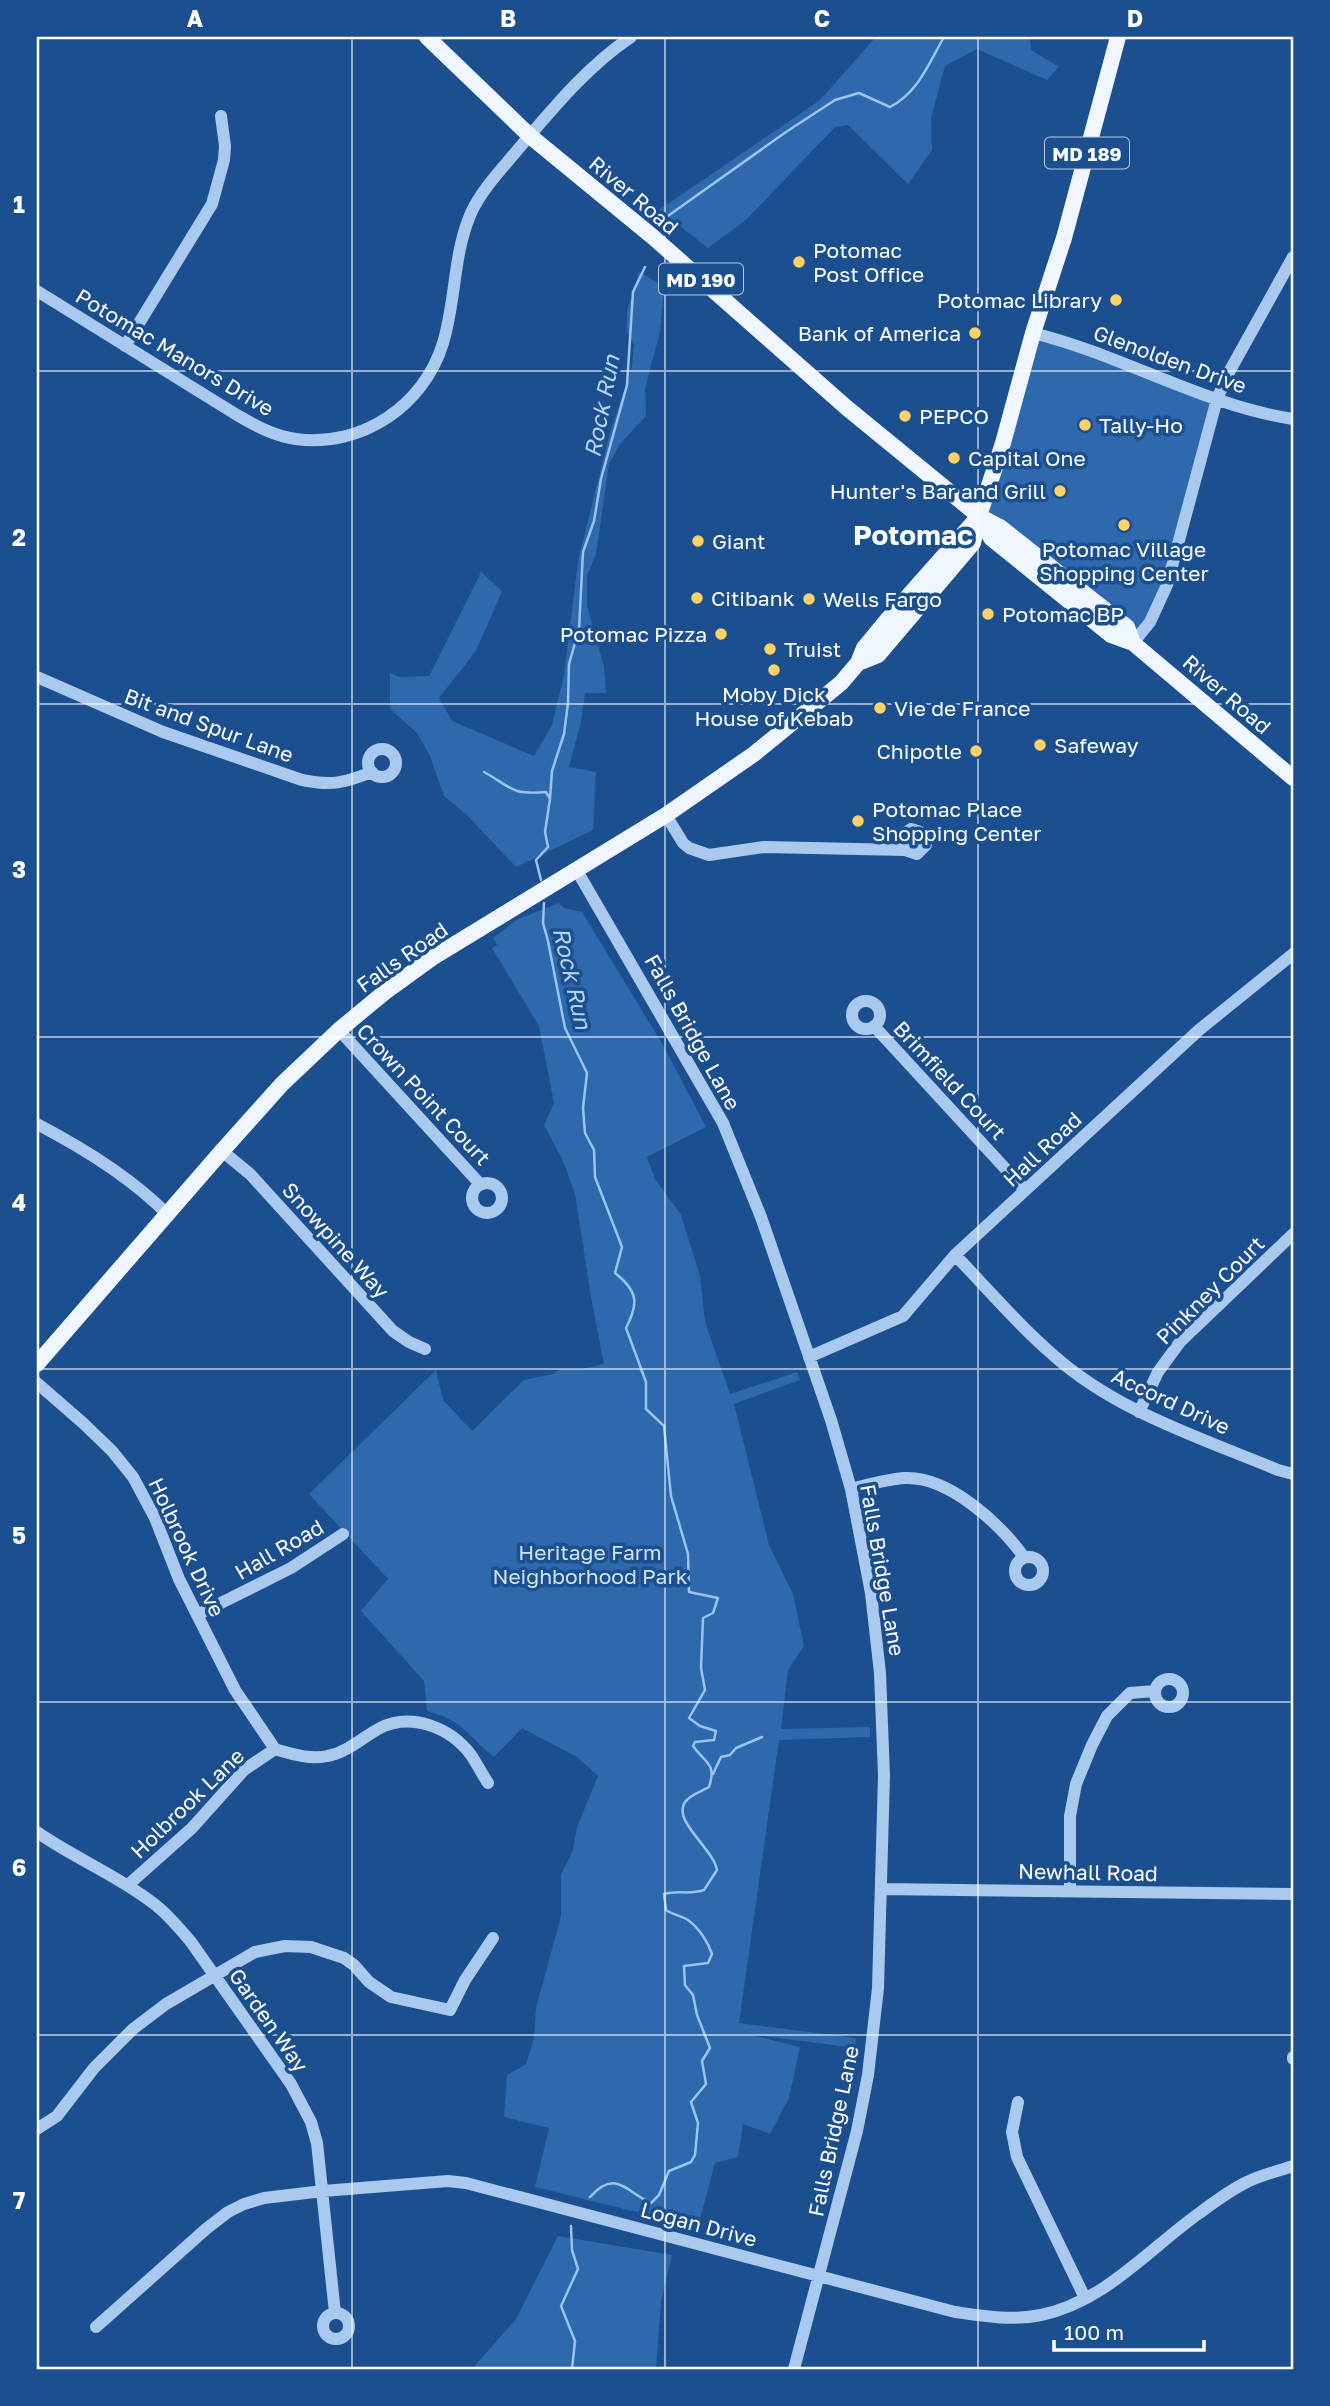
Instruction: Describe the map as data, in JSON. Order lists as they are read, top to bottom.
{
  "streets": {
    "main road": [
      "MD 189",
      "River Road",
      "MD 190",
      "Falls Road"
    ],
    "street": [
      "Potomac Manors Drive",
      "Glenolden Drive",
      "Bit and Spur Lane",
      "Falls Bridge Lane",
      "Brimfield Court",
      "Crown Point Court",
      "Hall Road",
      "Snowpine Way",
      "Pinkney Court",
      "Accord Drive",
      "Holbrook Drive",
      "Holbrook Lane",
      "Newhall Road",
      "Garden Way",
      "Logan Drive"
    ]
  },
  "crossings": [
    ["River Road", "Potomac Manors Drive"],
    ["River Road", "Falls Road"],
    ["Glenolden Drive", "Falls Road"],
    ["Falls Road", "Falls Bridge Lane"],
    ["Falls Road", "Crown Point Court"],
    ["Falls Road", "Snowpine Way"],
    ["Falls Bridge Lane", "Hall Road"],
    ["Falls Bridge Lane", "Newhall Road"],
    ["Falls Bridge Lane", "Logan Drive"],
    ["Brimfield Court", "Hall Road"],
    ["Hall Road", "Accord Drive"],
    ["Hall Road", "Holbrook Drive"],
    ["Pinkney Court", "Accord Drive"],
    ["Holbrook Drive", "Holbrook Lane"],
    ["Holbrook Lane", "Garden Way"],
    ["Garden Way", "Logan Drive"]
  ],
  "districts": ["Potomac"],
  "water": ["Rock Run"],
  "parks": ["Heritage Farm Neighborhood Park"],
  "places": [
    "Potomac Post Office",
    "Potomac Library",
    "Bank of America",
    "PEPCO",
    "Tally-Ho",
    "Capital One",
    "Hunter's Bar and Grill",
    "Potomac Village Shopping Center",
    "Giant",
    "Citibank",
    "Wells Fargo",
    "Potomac BP",
    "Potomac Pizza",
    "Truist",
    "Moby Dick House of Kebab",
    "Vie de France",
    "Safeway",
    "Chipotle",
    "Potomac Place Shopping Center"
  ],
  "scale_bar": "100 m",
  "grid": {
    "columns": [
      "A",
      "B",
      "C",
      "D"
    ],
    "rows": [
      "1",
      "2",
      "3",
      "4",
      "5",
      "6",
      "7"
    ]
  }
}
